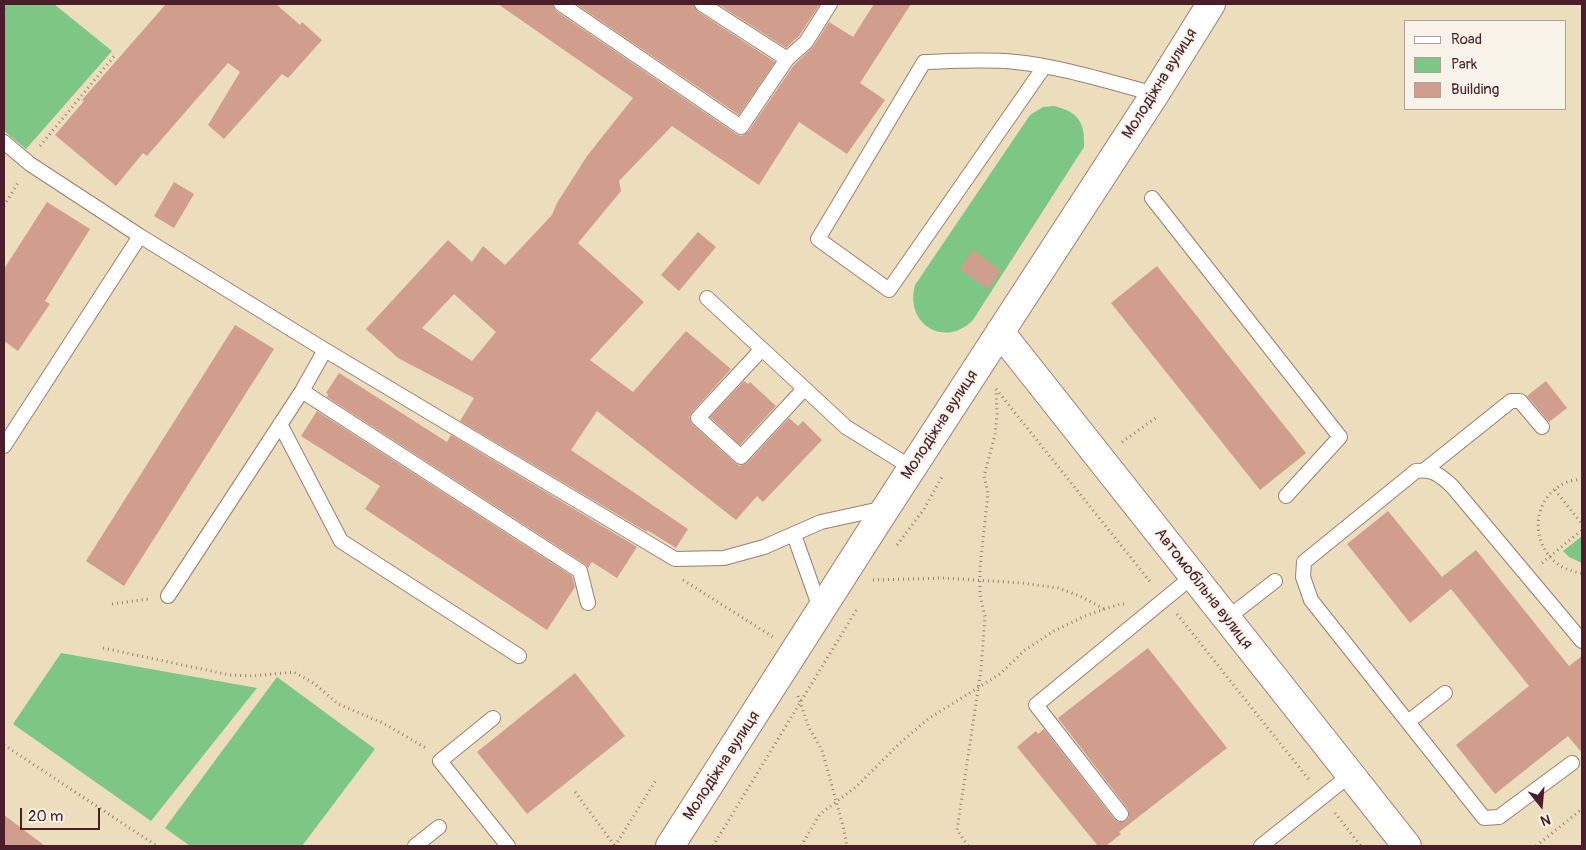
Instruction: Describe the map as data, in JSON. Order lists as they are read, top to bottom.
{
  "streets": {
    "street": ["Молодіжна вулиця", "Автомобільна вулиця"]
  },
  "crossings": [
    ["Молодіжна вулиця", "Автомобільна вулиця"]
  ],
  "legend": ["Road", "Park", "Building"],
  "scale_bar": "20 m",
  "north": "bottom"
}
